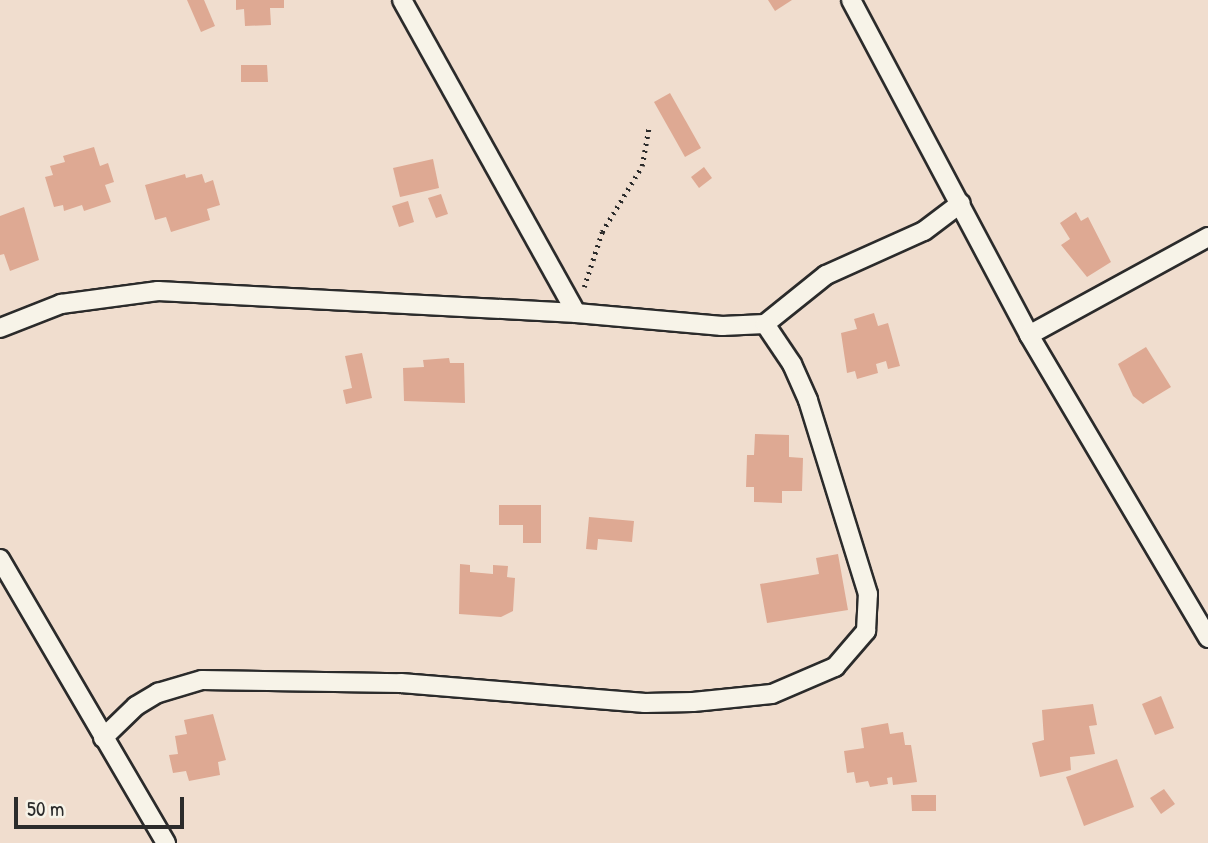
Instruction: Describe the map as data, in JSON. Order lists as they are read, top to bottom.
{
  "scale_bar": "50 m"
}
